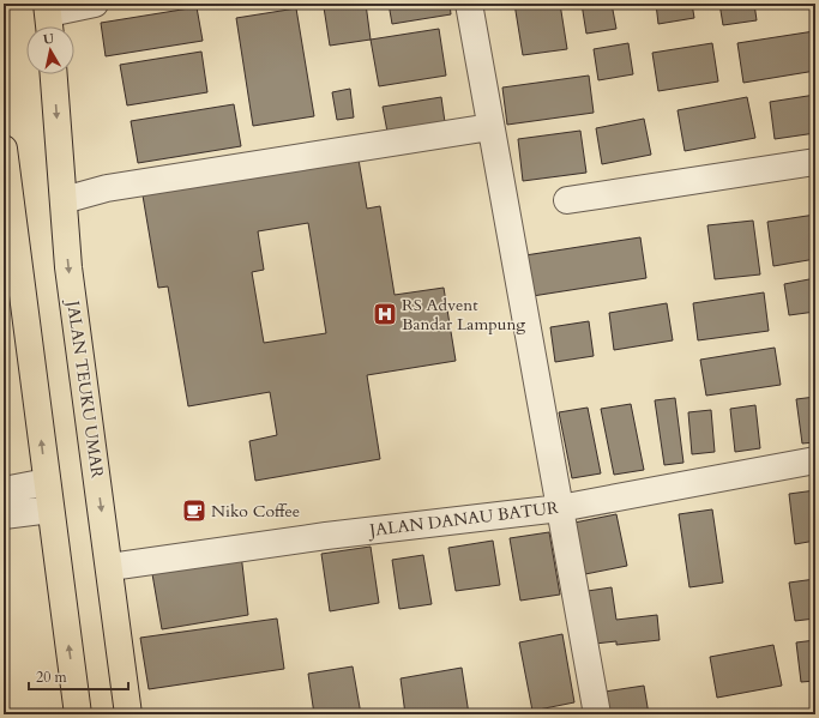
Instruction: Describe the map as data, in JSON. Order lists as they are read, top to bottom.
{
  "streets": {
    "highway": ["JALAN TEUKU UMAR"],
    "street": ["JALAN DANAU BATUR"]
  },
  "crossings": [
    ["JALAN TEUKU UMAR", "JALAN DANAU BATUR"]
  ],
  "places": {
    "hospital": ["RS Advent Bandar Lampung"],
    "cafe": ["Niko Coffee"]
  },
  "scale_bar": "20 m",
  "north": "top"
}
